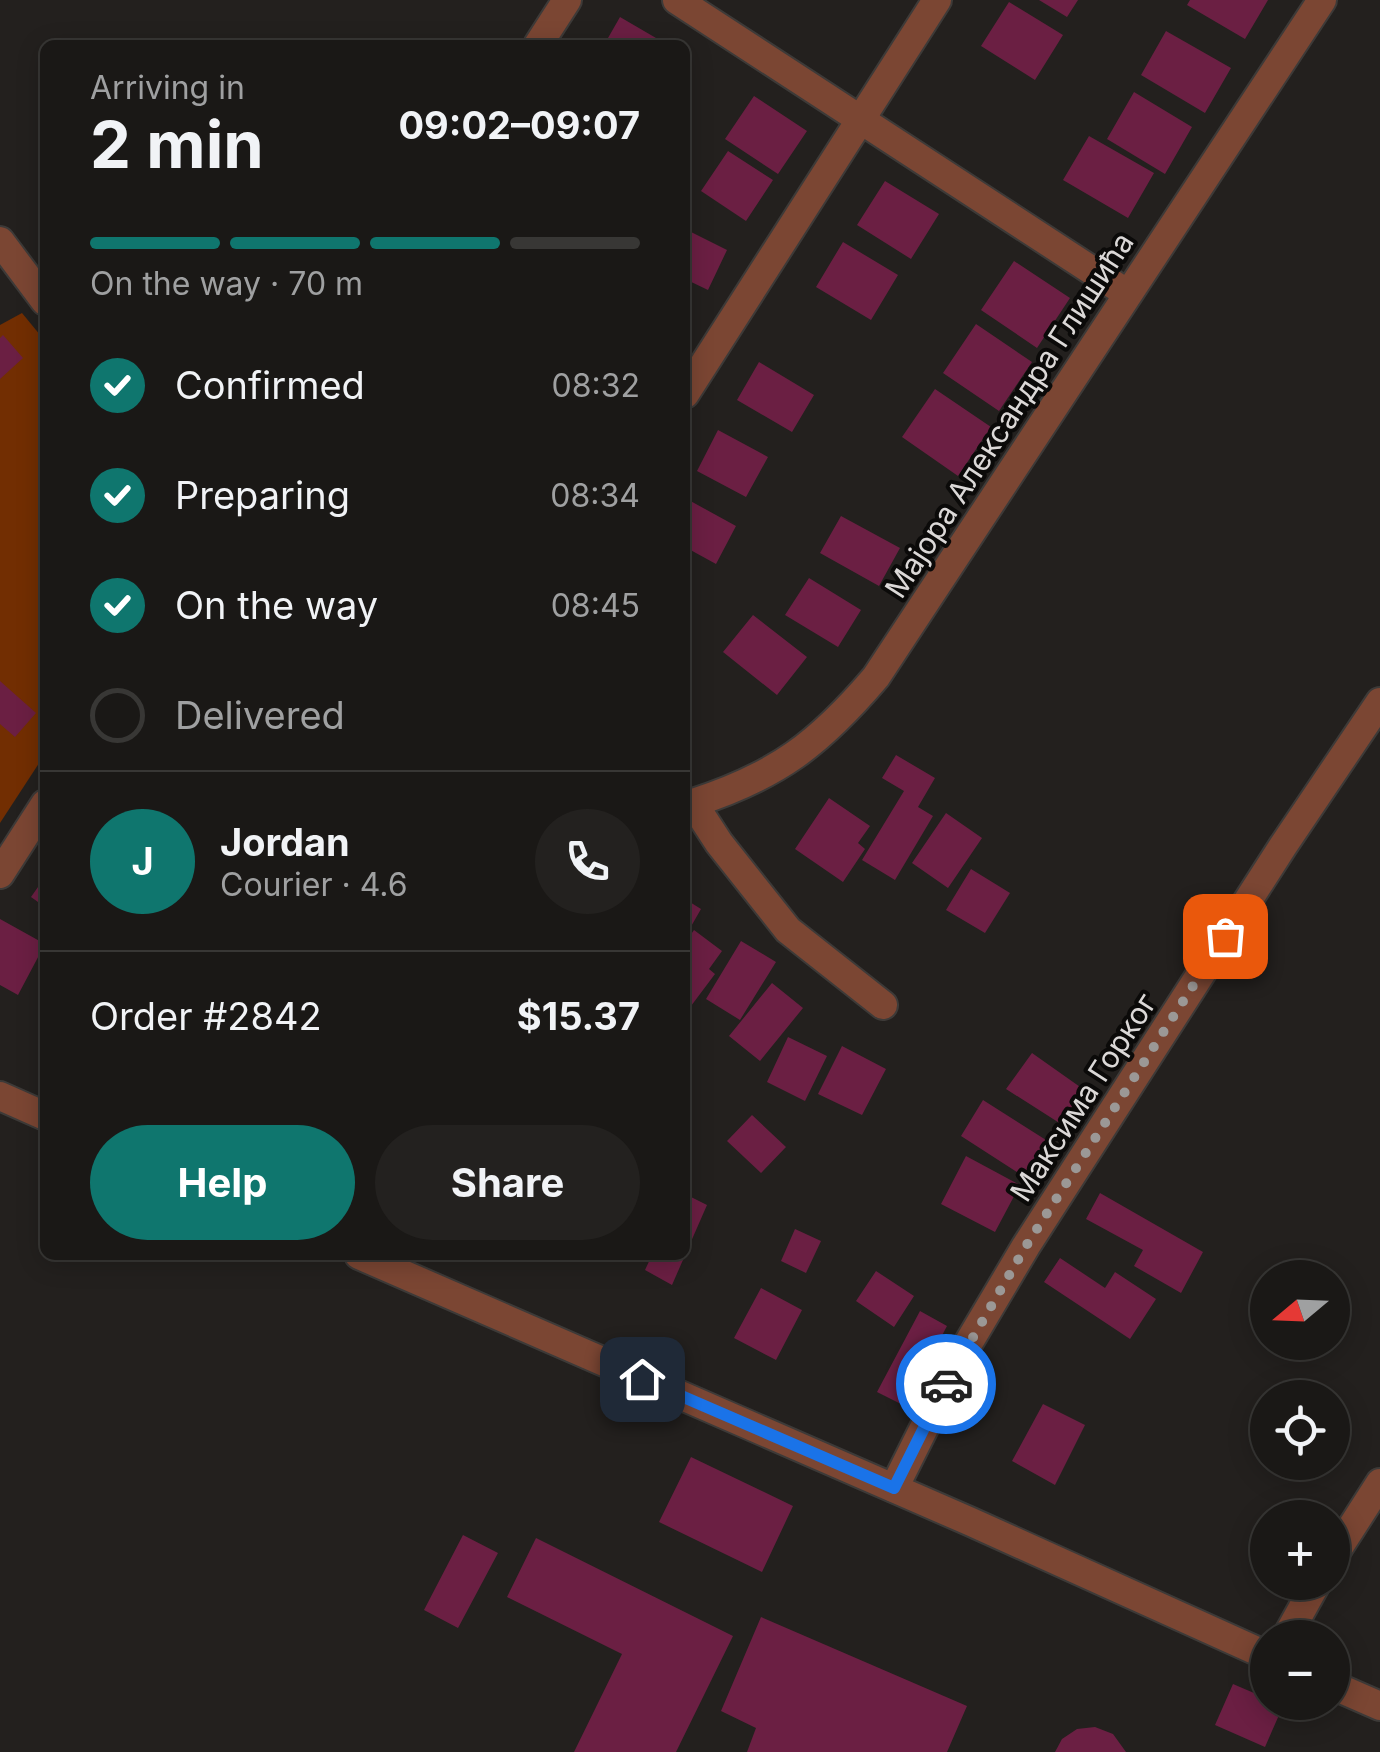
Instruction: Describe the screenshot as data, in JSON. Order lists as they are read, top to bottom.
{
  "streets": {
    "street": ["Мајора Александра Глишића", "Максима Горког"]
  },
  "north": "left",
  "page": {
    "heading": ["2 min", "Arriving in", "09:02–09:07"],
    "panel": [
      "Jordan",
      "Courier · 4.6",
      "Order #2842",
      "$15.37"
    ],
    "bar": "On the way · 70 m",
    "list": [
      ["Confirmed", "08:32"],
      ["Preparing", "08:34"],
      ["On the way", "08:45"],
      "Delivered"
    ],
    "round": "J",
    "buttons": ["Help", "Share"],
    "map_buttons": ["+", "−"]
  }
}
